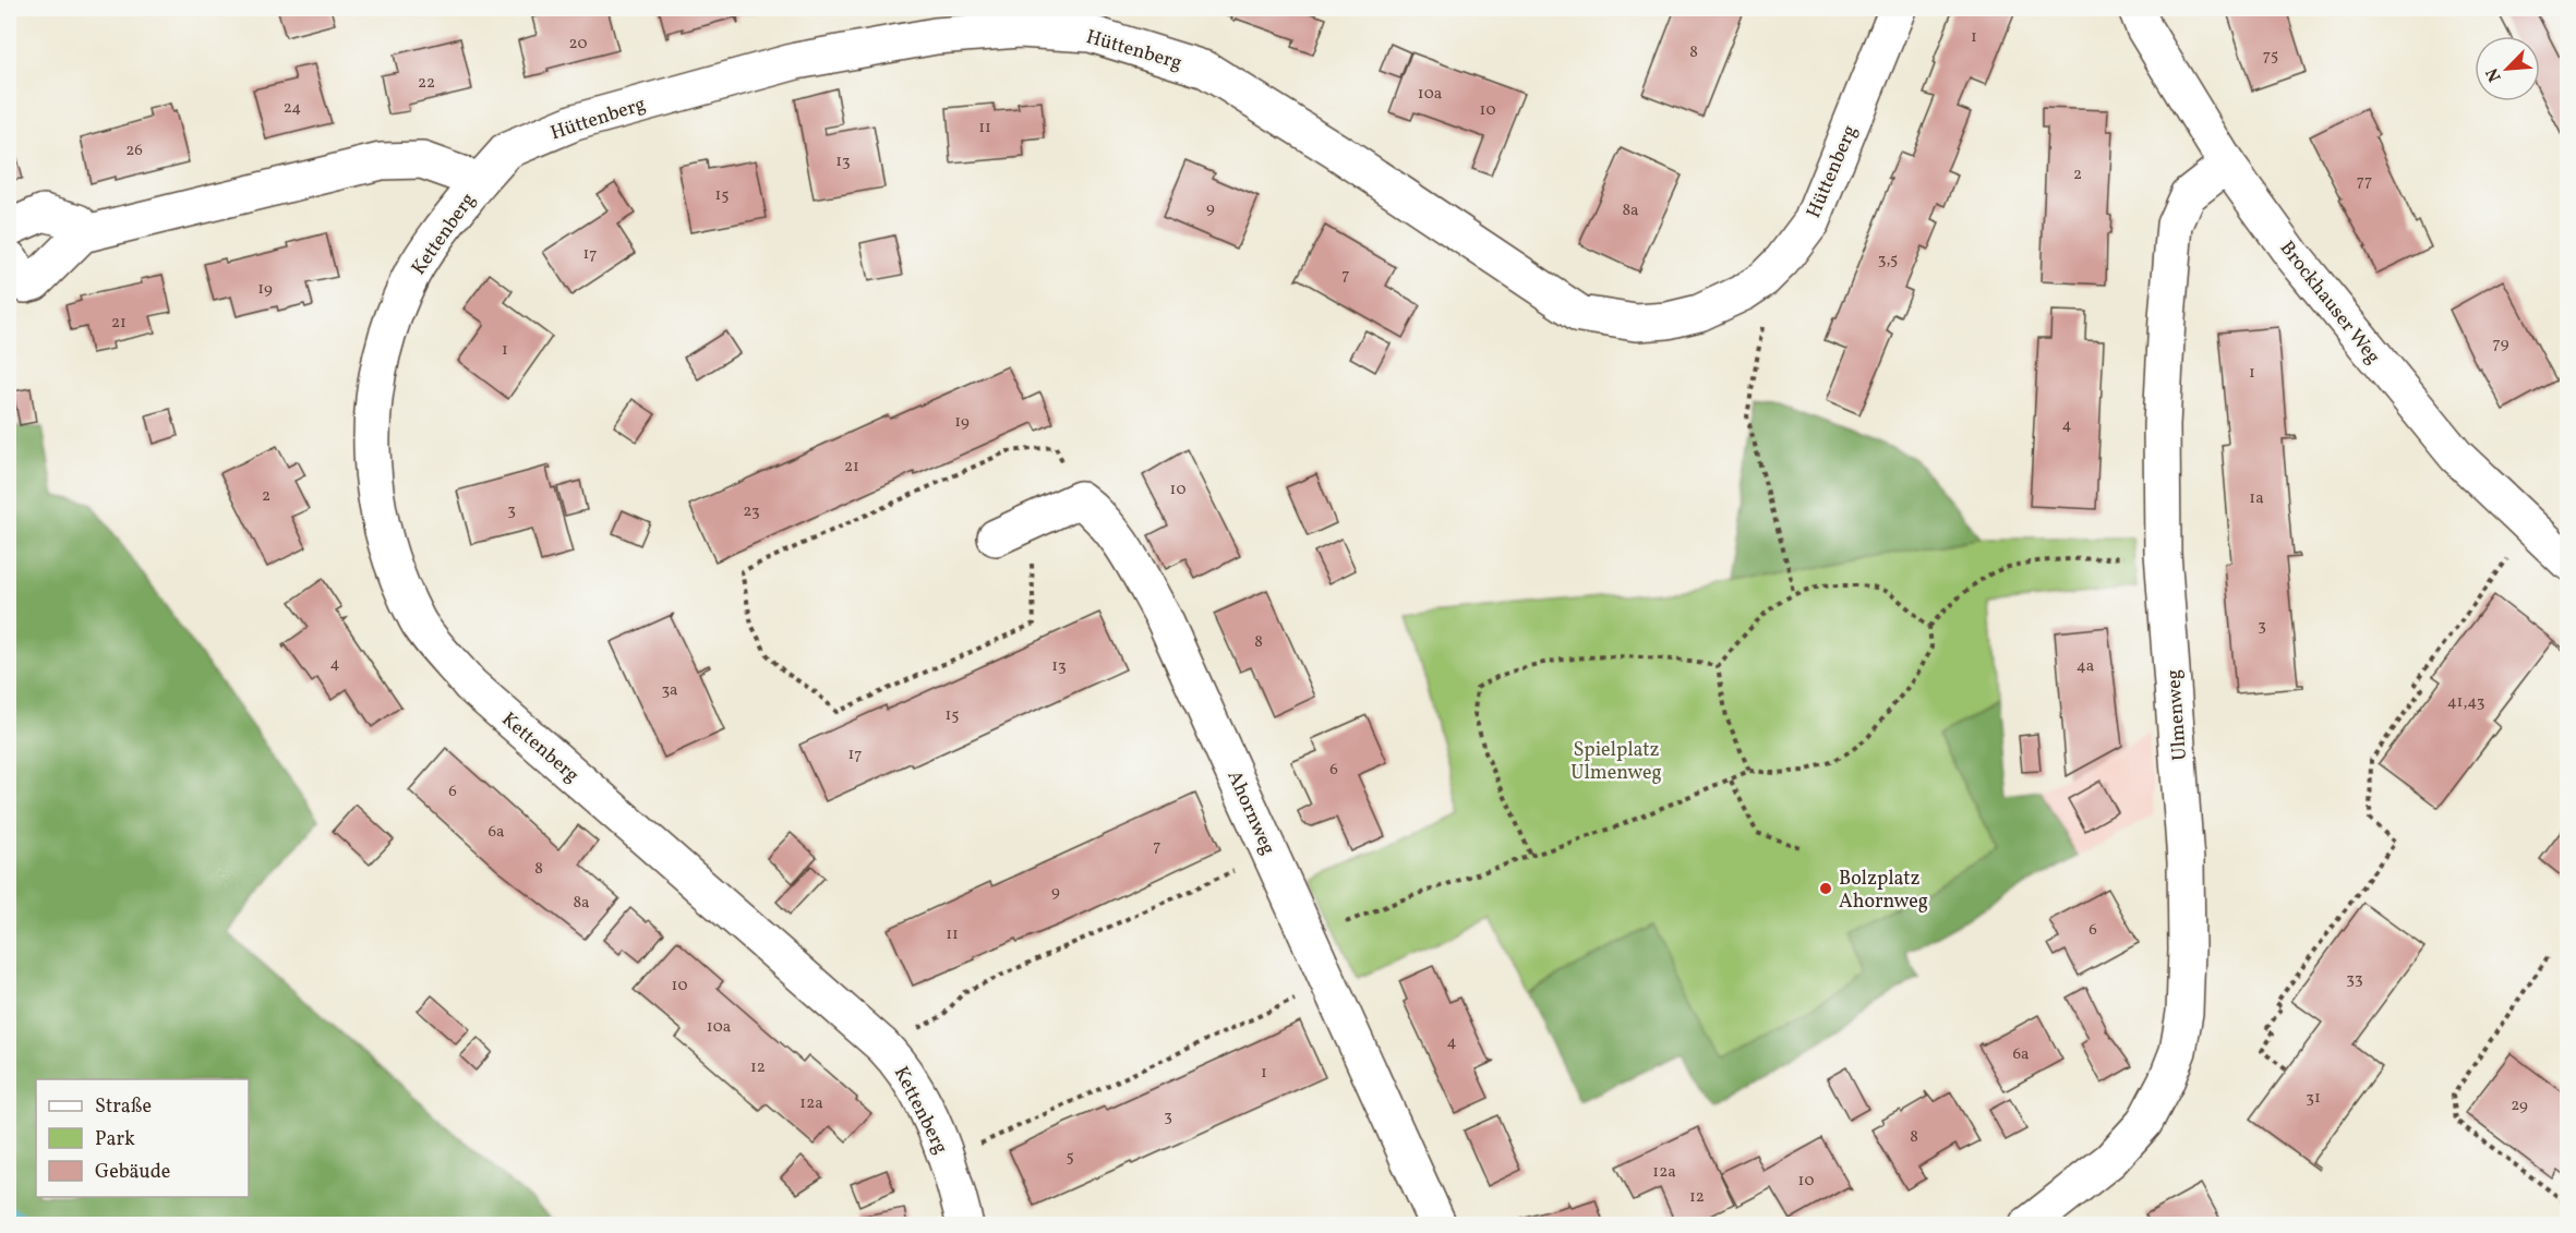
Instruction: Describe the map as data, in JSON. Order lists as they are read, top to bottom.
{
  "streets": {
    "street": [
      "Hüttenberg",
      "Kettenberg",
      "Brockhauser Weg",
      "Ulmenweg",
      "Ahornweg"
    ]
  },
  "crossings": [
    ["Hüttenberg", "Kettenberg"],
    ["Brockhauser Weg", "Ulmenweg"]
  ],
  "parks": ["Spielplatz Ulmenweg"],
  "places": ["Bolzplatz Ahornweg"],
  "house_numbers": [
    "1",
    "20",
    "8",
    "75",
    "22",
    "10a",
    "24",
    "10",
    "11",
    "26",
    "13",
    "2",
    "77",
    "15",
    "9",
    "8a",
    "17",
    "3,5",
    "7",
    "19",
    "21",
    "79",
    "1",
    "1",
    "19",
    "4",
    "21",
    "10",
    "2",
    "1a",
    "3",
    "23",
    "3",
    "8",
    "4",
    "13",
    "4a",
    "3a",
    "41,43",
    "15",
    "17",
    "6",
    "6",
    "6a",
    "7",
    "8",
    "9",
    "8a",
    "6",
    "11",
    "33",
    "10",
    "10a",
    "4",
    "6a",
    "12",
    "1",
    "31",
    "12a",
    "29",
    "3",
    "8",
    "5",
    "12a",
    "10",
    "12"
  ],
  "legend": ["Straße", "Park", "Gebäude"],
  "north": "bottom left"
}
